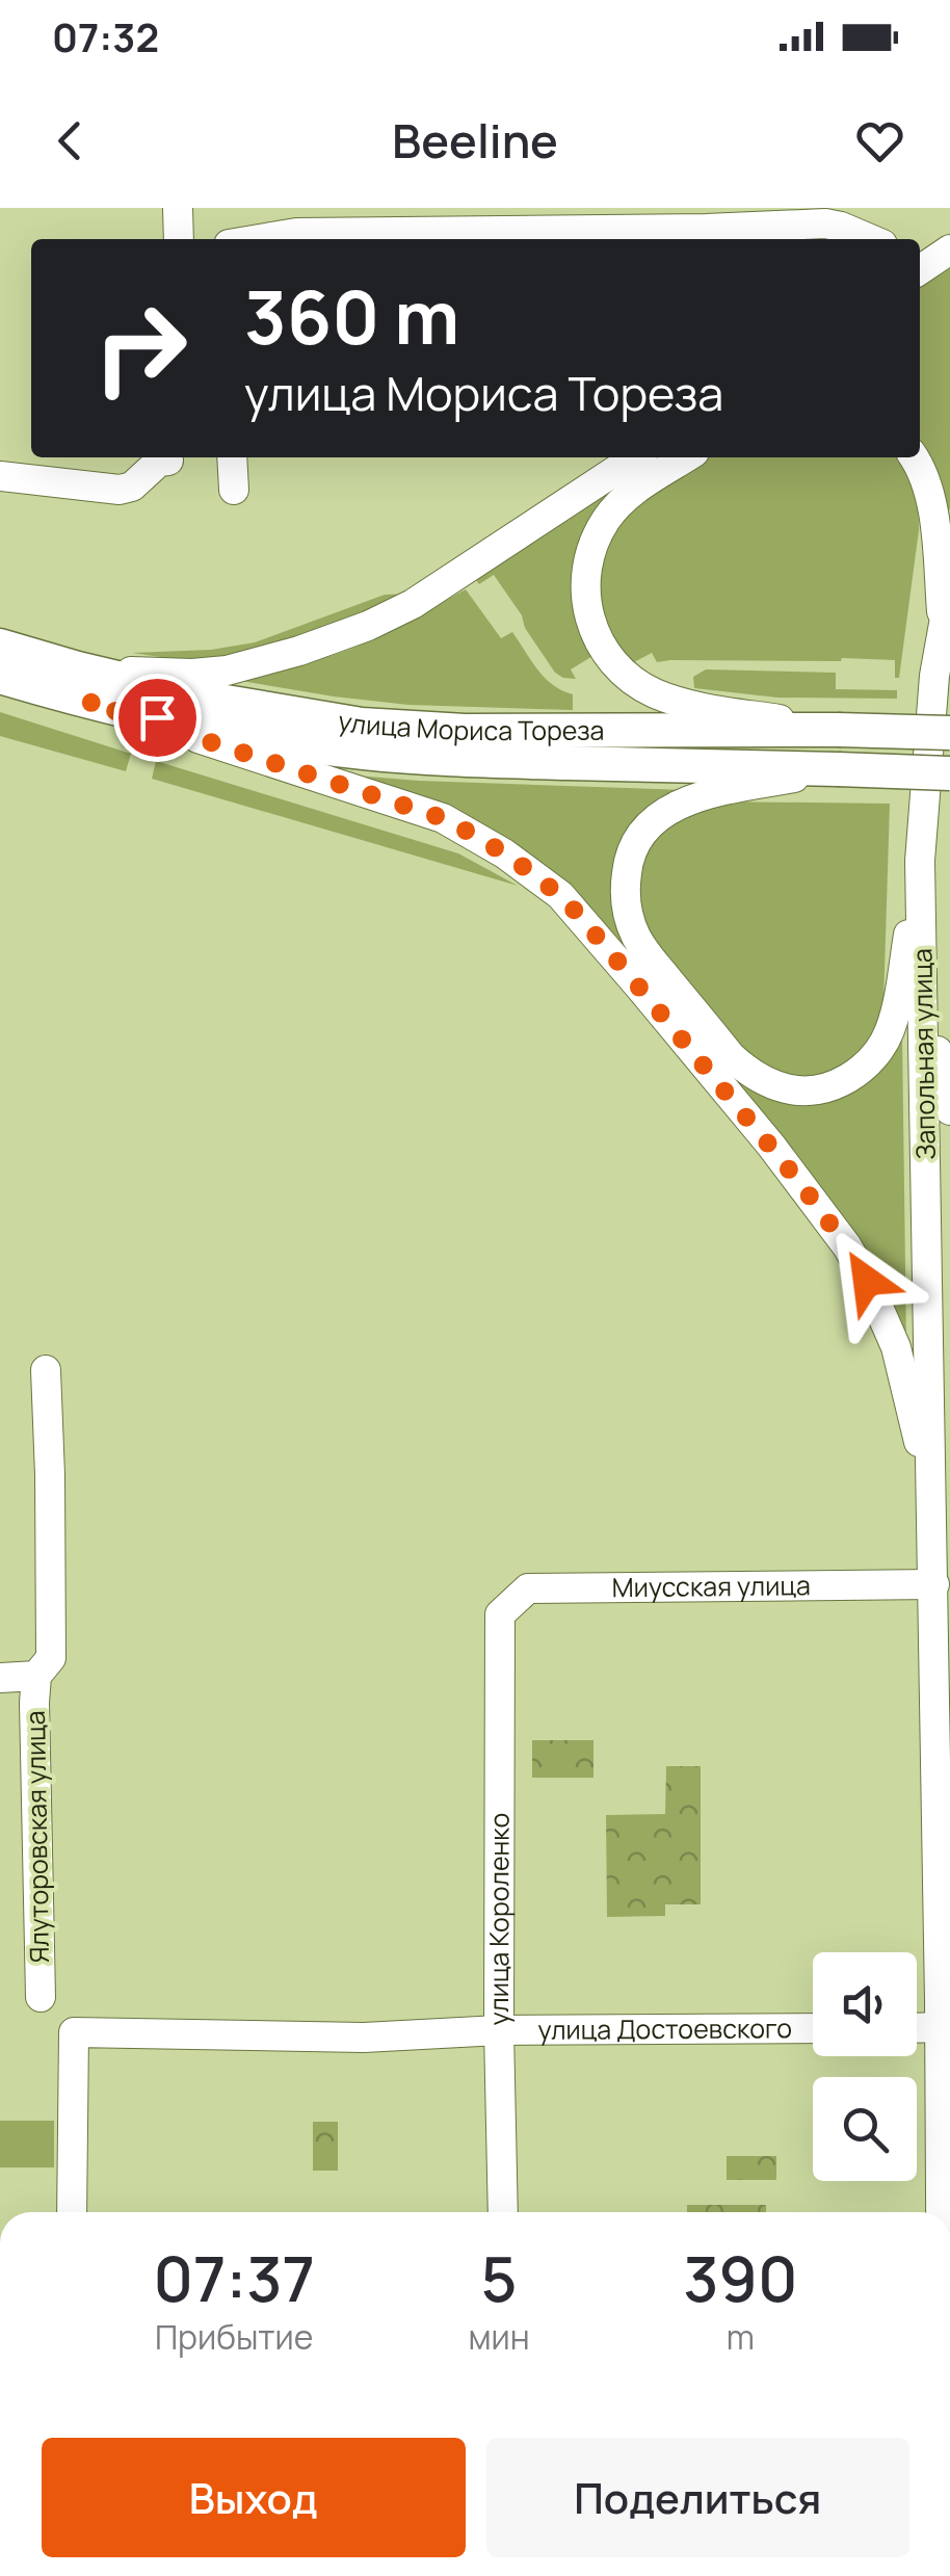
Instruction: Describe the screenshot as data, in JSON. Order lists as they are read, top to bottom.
{
  "streets": {
    "main road": ["улица Мориса Тореза"],
    "street": [
      "Запольная улица",
      "Миусская улица",
      "Ялуторовская улица",
      "улица Короленко",
      "улица Достоевского"
    ]
  },
  "crossings": [
    ["Миусская улица", "улица Короленко"],
    ["улица Короленко", "улица Достоевского"]
  ],
  "page": {
    "status": "07:32",
    "header": "Beeline",
    "turn": ["360 m", "улица Мориса Тореза"],
    "eta": [
      "07:37",
      "Прибытие",
      "5",
      "мин",
      "390",
      "m"
    ],
    "buttons": ["Выход", "Поделиться"]
  }
}
